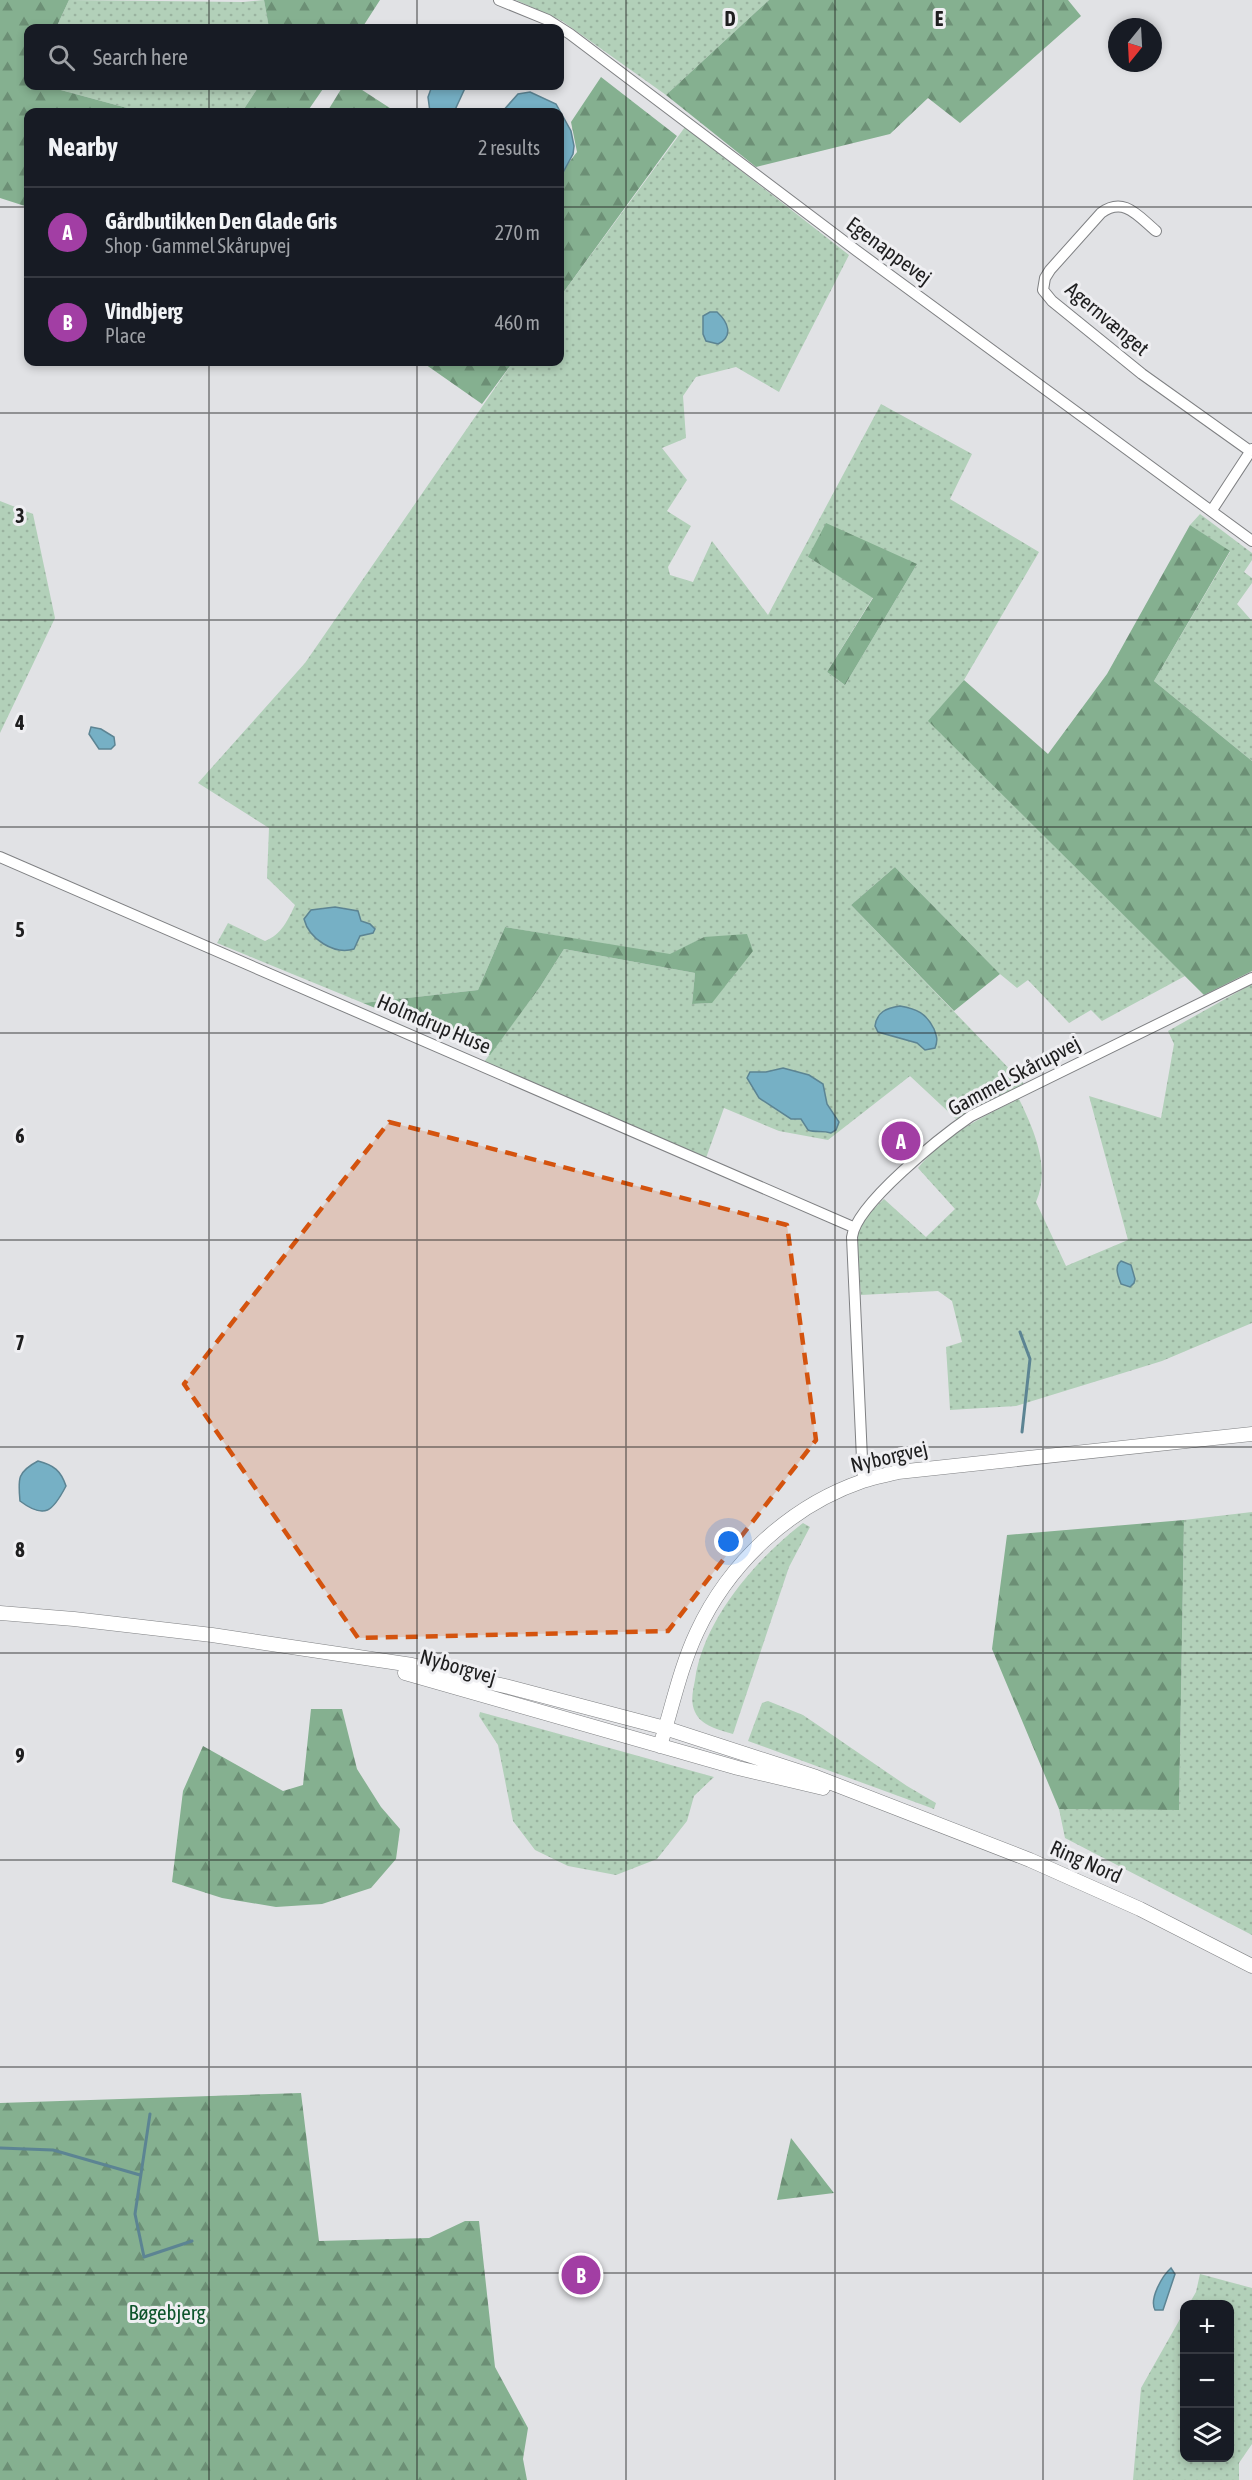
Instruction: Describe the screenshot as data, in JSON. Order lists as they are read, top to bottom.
{
  "streets": {
    "main road": ["Nyborgvej", "Ring Nord"],
    "street": [
      "Egenappevej",
      "Agernvænget",
      "Holmdrup Huse",
      "Gammel Skårupvej"
    ]
  },
  "crossings": [
    ["Egenappevej", "Agernvænget"],
    ["Holmdrup Huse", "Gammel Skårupvej"],
    ["Nyborgvej", "Ring Nord"]
  ],
  "parks": ["Bøgebjerg"],
  "north": "bottom",
  "page": {
    "search": "Search here",
    "heading": ["Nearby", "2 results"],
    "list": [
      {
        "mark": "A",
        "name": "Gårdbutikken Den Glade Gris",
        "note": "Shop · Gammel Skårupvej",
        "value": "270 m"
      },
      {
        "mark": "B",
        "name": "Vindbjerg",
        "note": "Place",
        "value": "460 m"
      }
    ],
    "pins": ["A", "B"],
    "map_buttons": ["+", "−"]
  },
  "grid": {
    "columns": ["D", "E"],
    "rows": [
      "3",
      "4",
      "5",
      "6",
      "7",
      "8",
      "9"
    ]
  }
}
